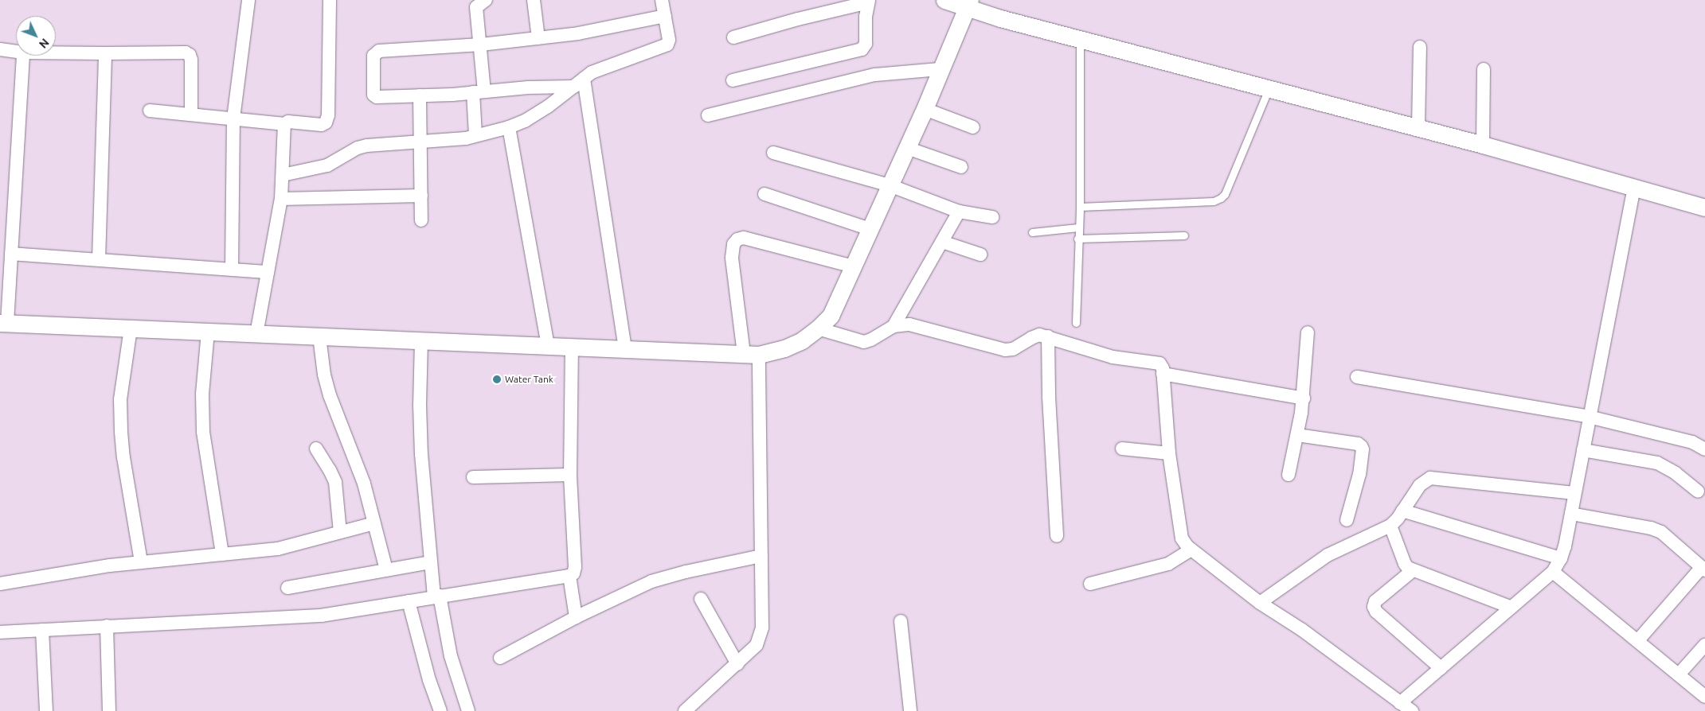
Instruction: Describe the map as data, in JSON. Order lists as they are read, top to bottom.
{
  "places": ["Water Tank"],
  "north": "bottom right"
}
